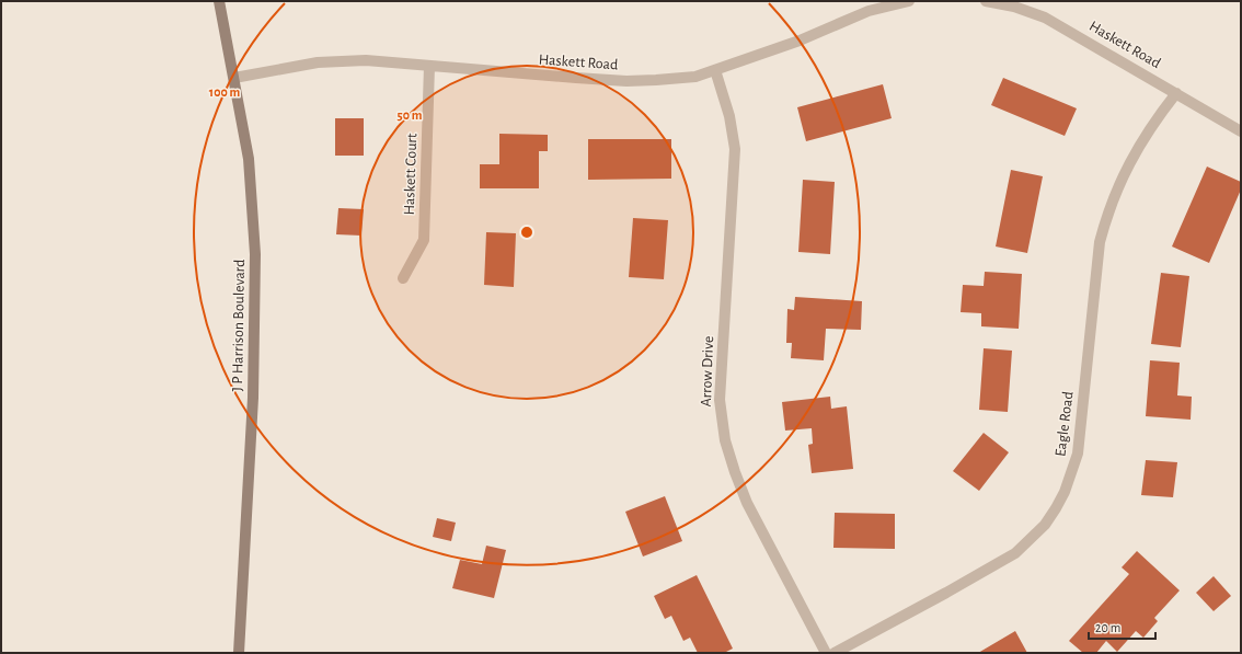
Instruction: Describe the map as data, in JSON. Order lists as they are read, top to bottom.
{
  "streets": {
    "street": [
      "Haskett Road",
      "Haskett Court",
      "J P Harrison Boulevard",
      "Arrow Drive",
      "Eagle Road"
    ]
  },
  "crossings": [
    ["Haskett Road", "Haskett Court"],
    ["Haskett Road", "J P Harrison Boulevard"],
    ["Haskett Road", "Arrow Drive"],
    ["Haskett Road", "Eagle Road"]
  ],
  "scale_bar": "20 m",
  "rings": ["100 m", "50 m"]
}
